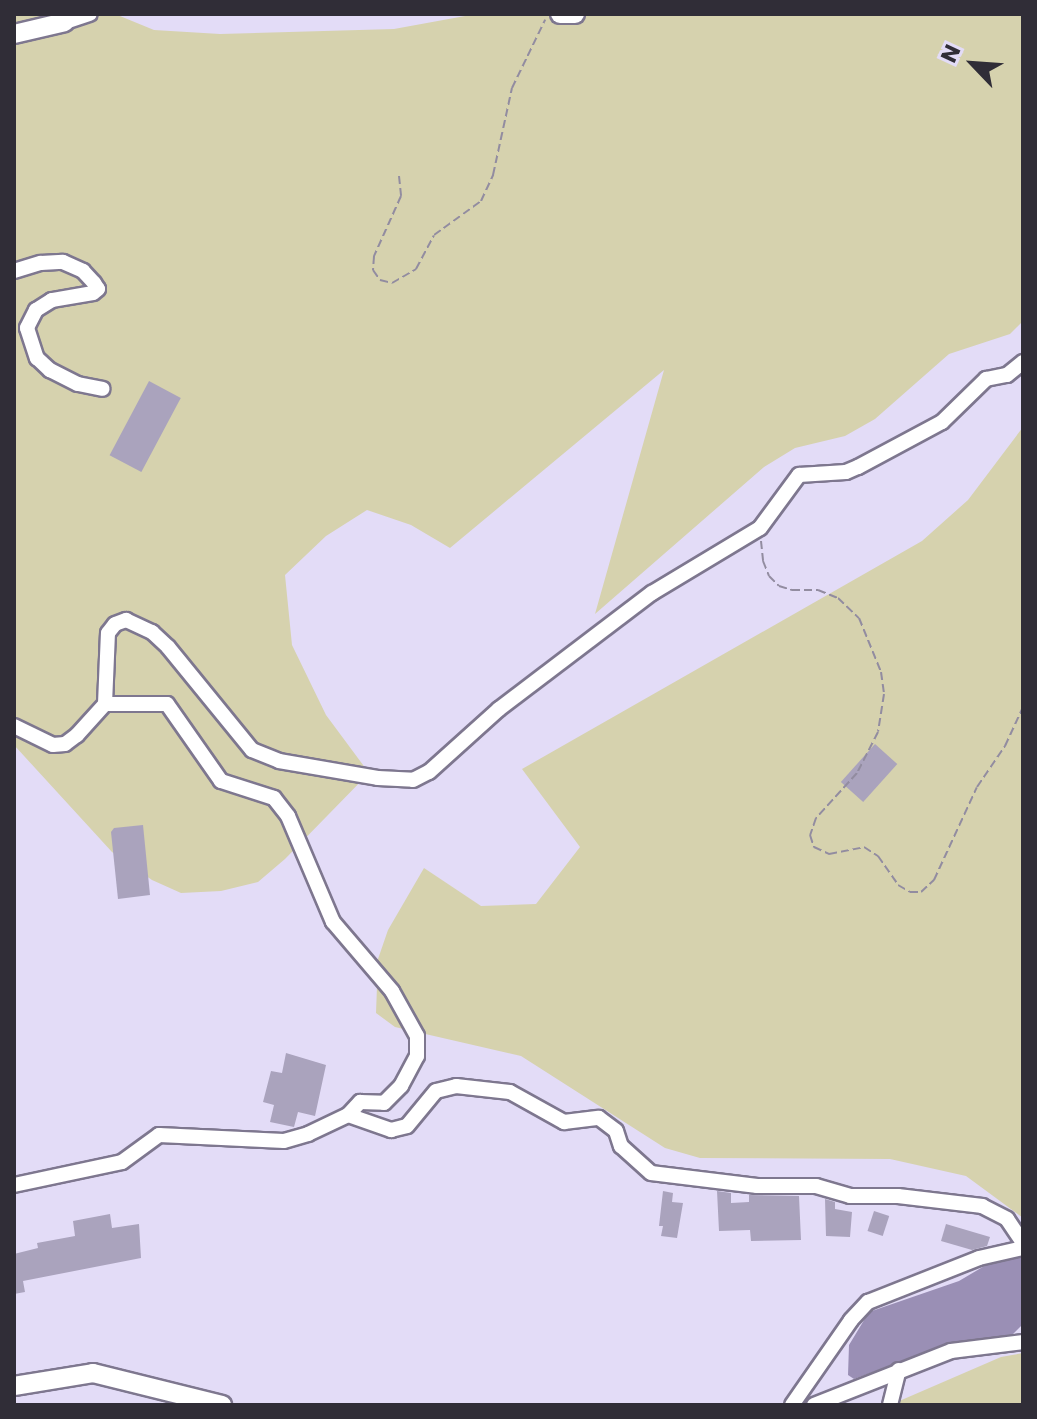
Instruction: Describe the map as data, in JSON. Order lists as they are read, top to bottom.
{
  "north": "top left"
}
